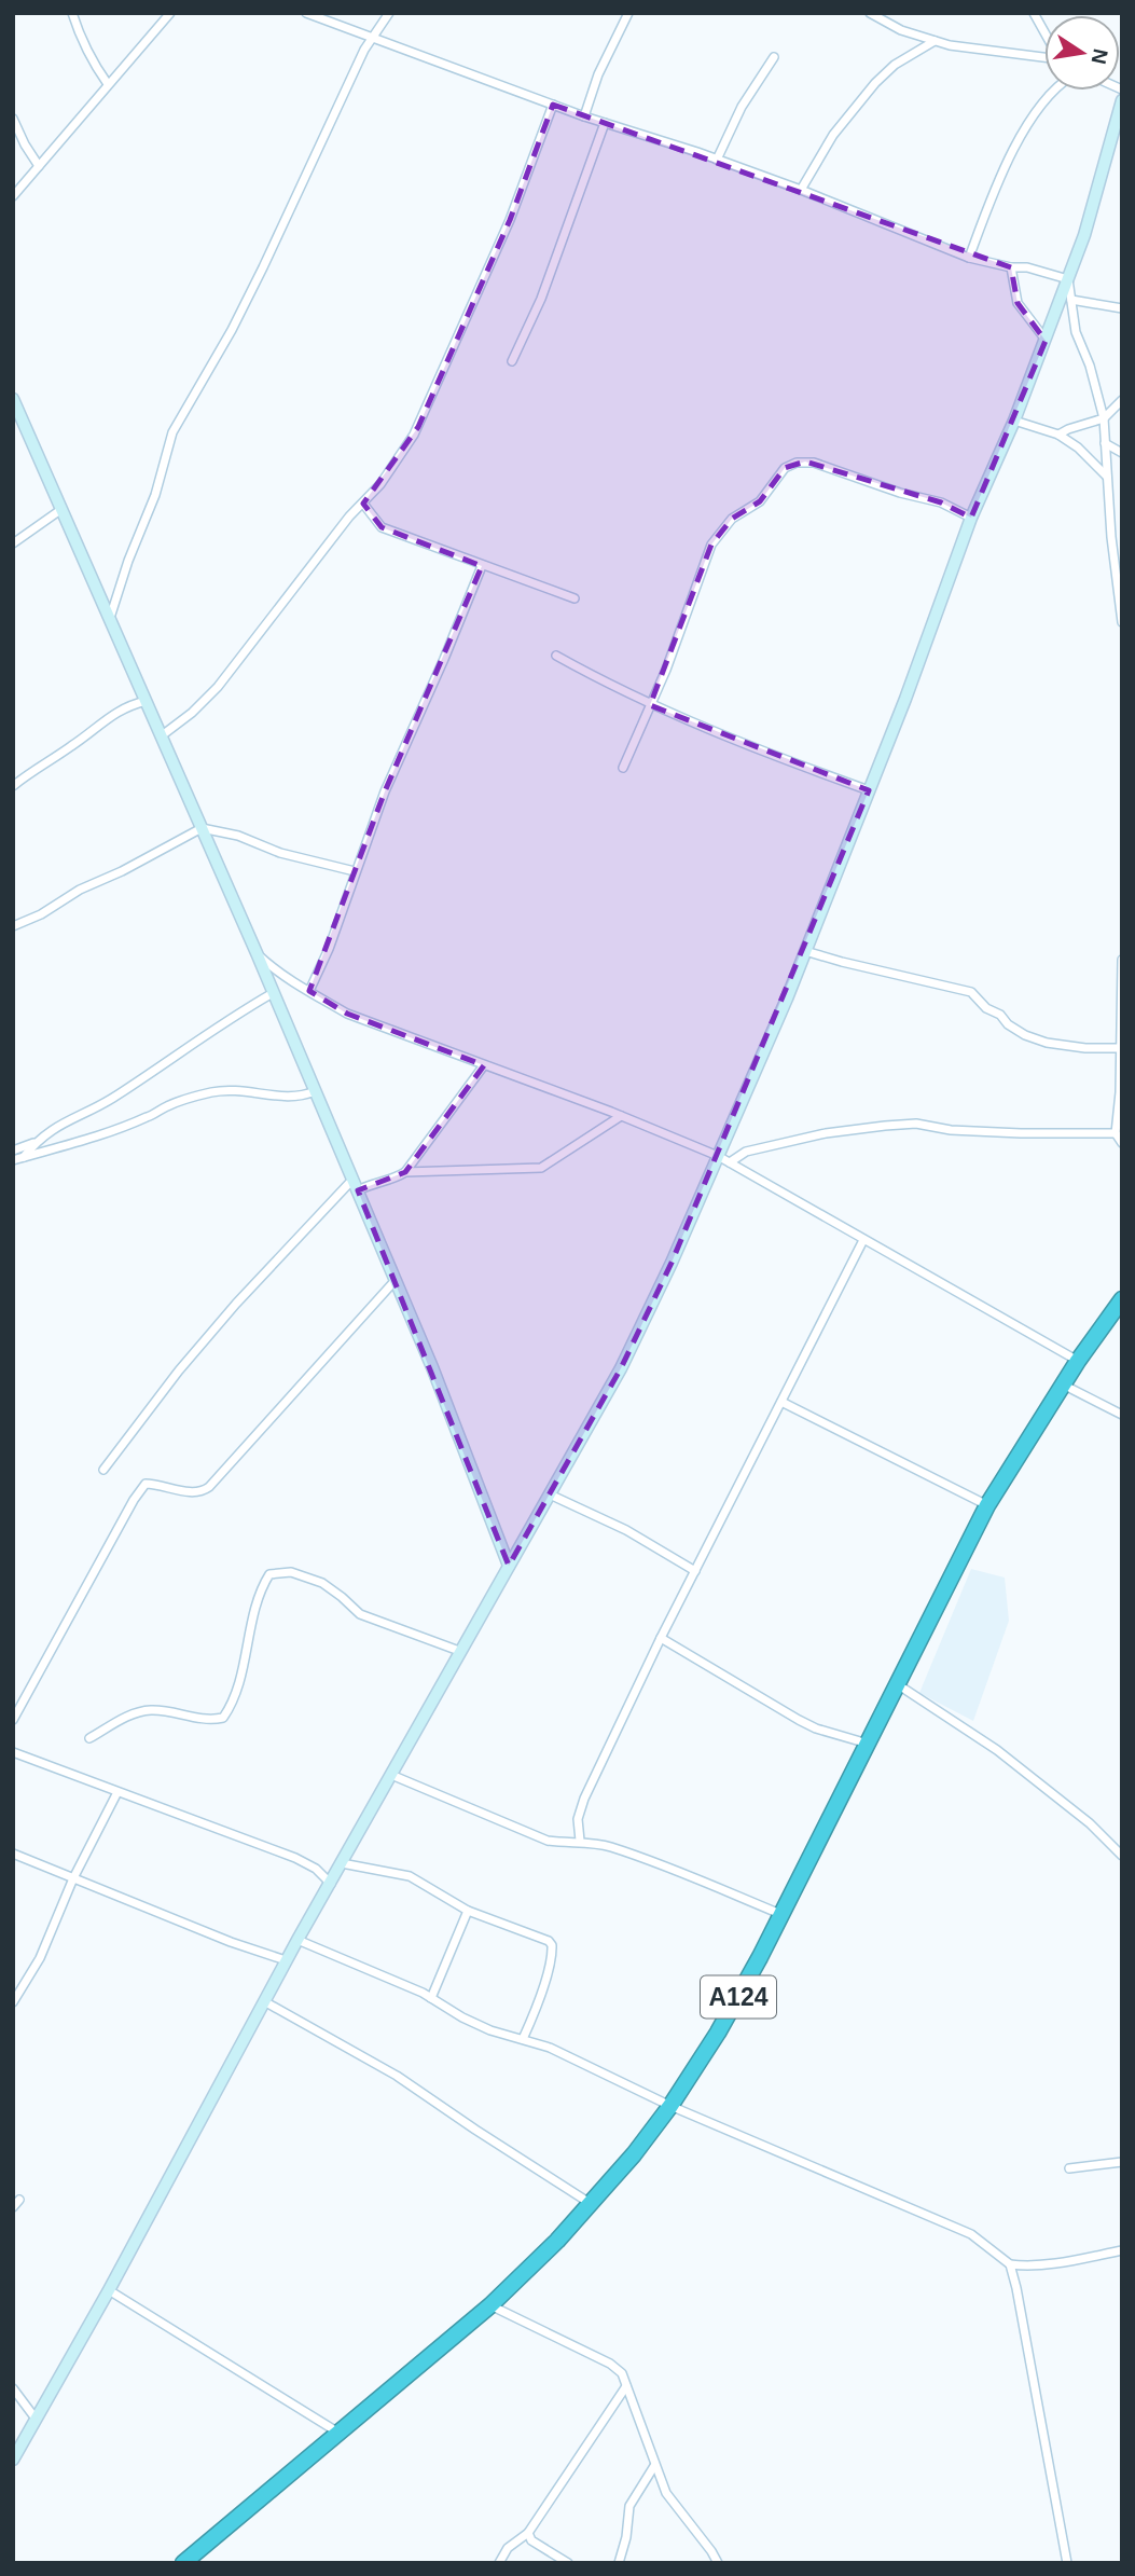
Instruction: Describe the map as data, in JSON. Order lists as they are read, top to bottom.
{
  "streets": {
    "highway": ["A124"]
  },
  "north": "right"
}
